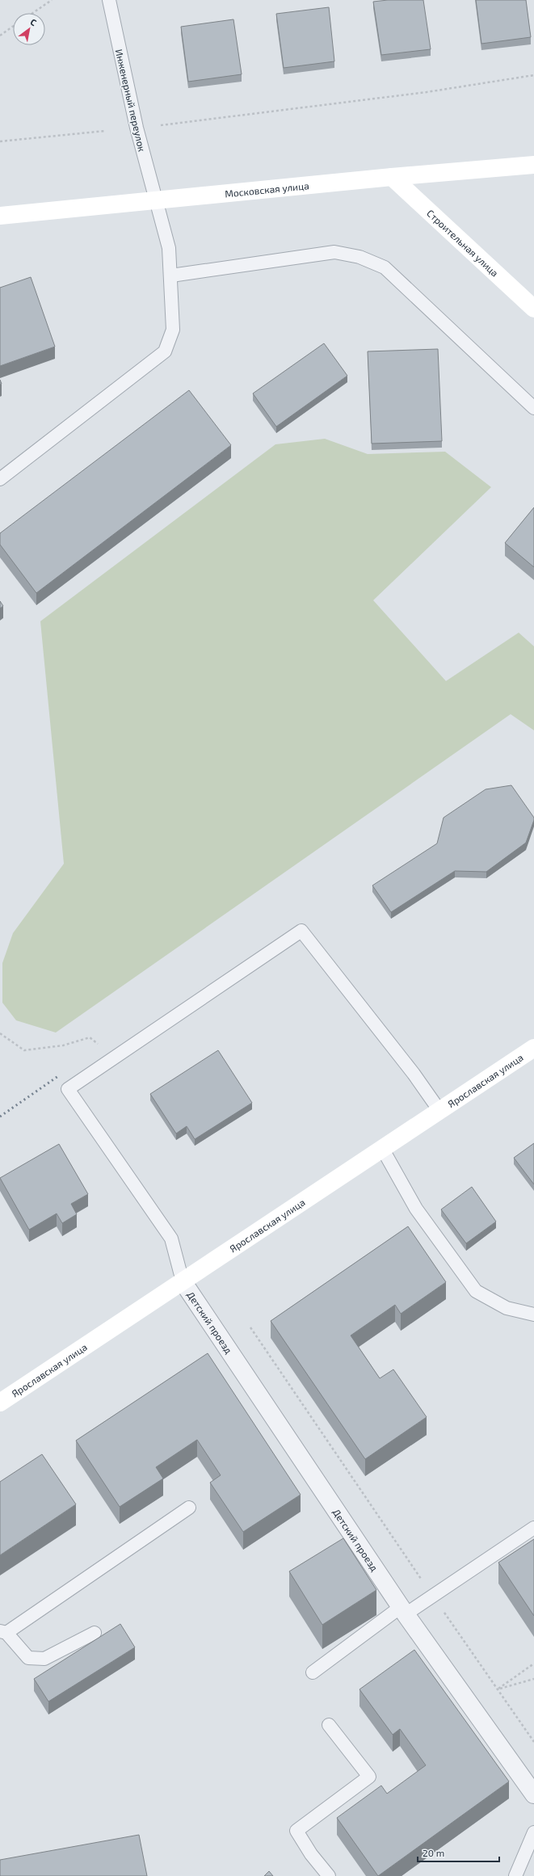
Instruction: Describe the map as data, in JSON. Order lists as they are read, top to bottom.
{
  "streets": {
    "main road": ["Московская улица", "Строительная улица", "Ярославская улица"],
    "street": ["Детский проезд"],
    "lane": ["Инженерный переулок"]
  },
  "crossings": [
    ["Инженерный переулок", "Московская улица"],
    ["Московская улица", "Строительная улица"],
    ["Ярославская улица", "Детский проезд"]
  ],
  "scale_bar": "20 m",
  "north": "top right"
}
